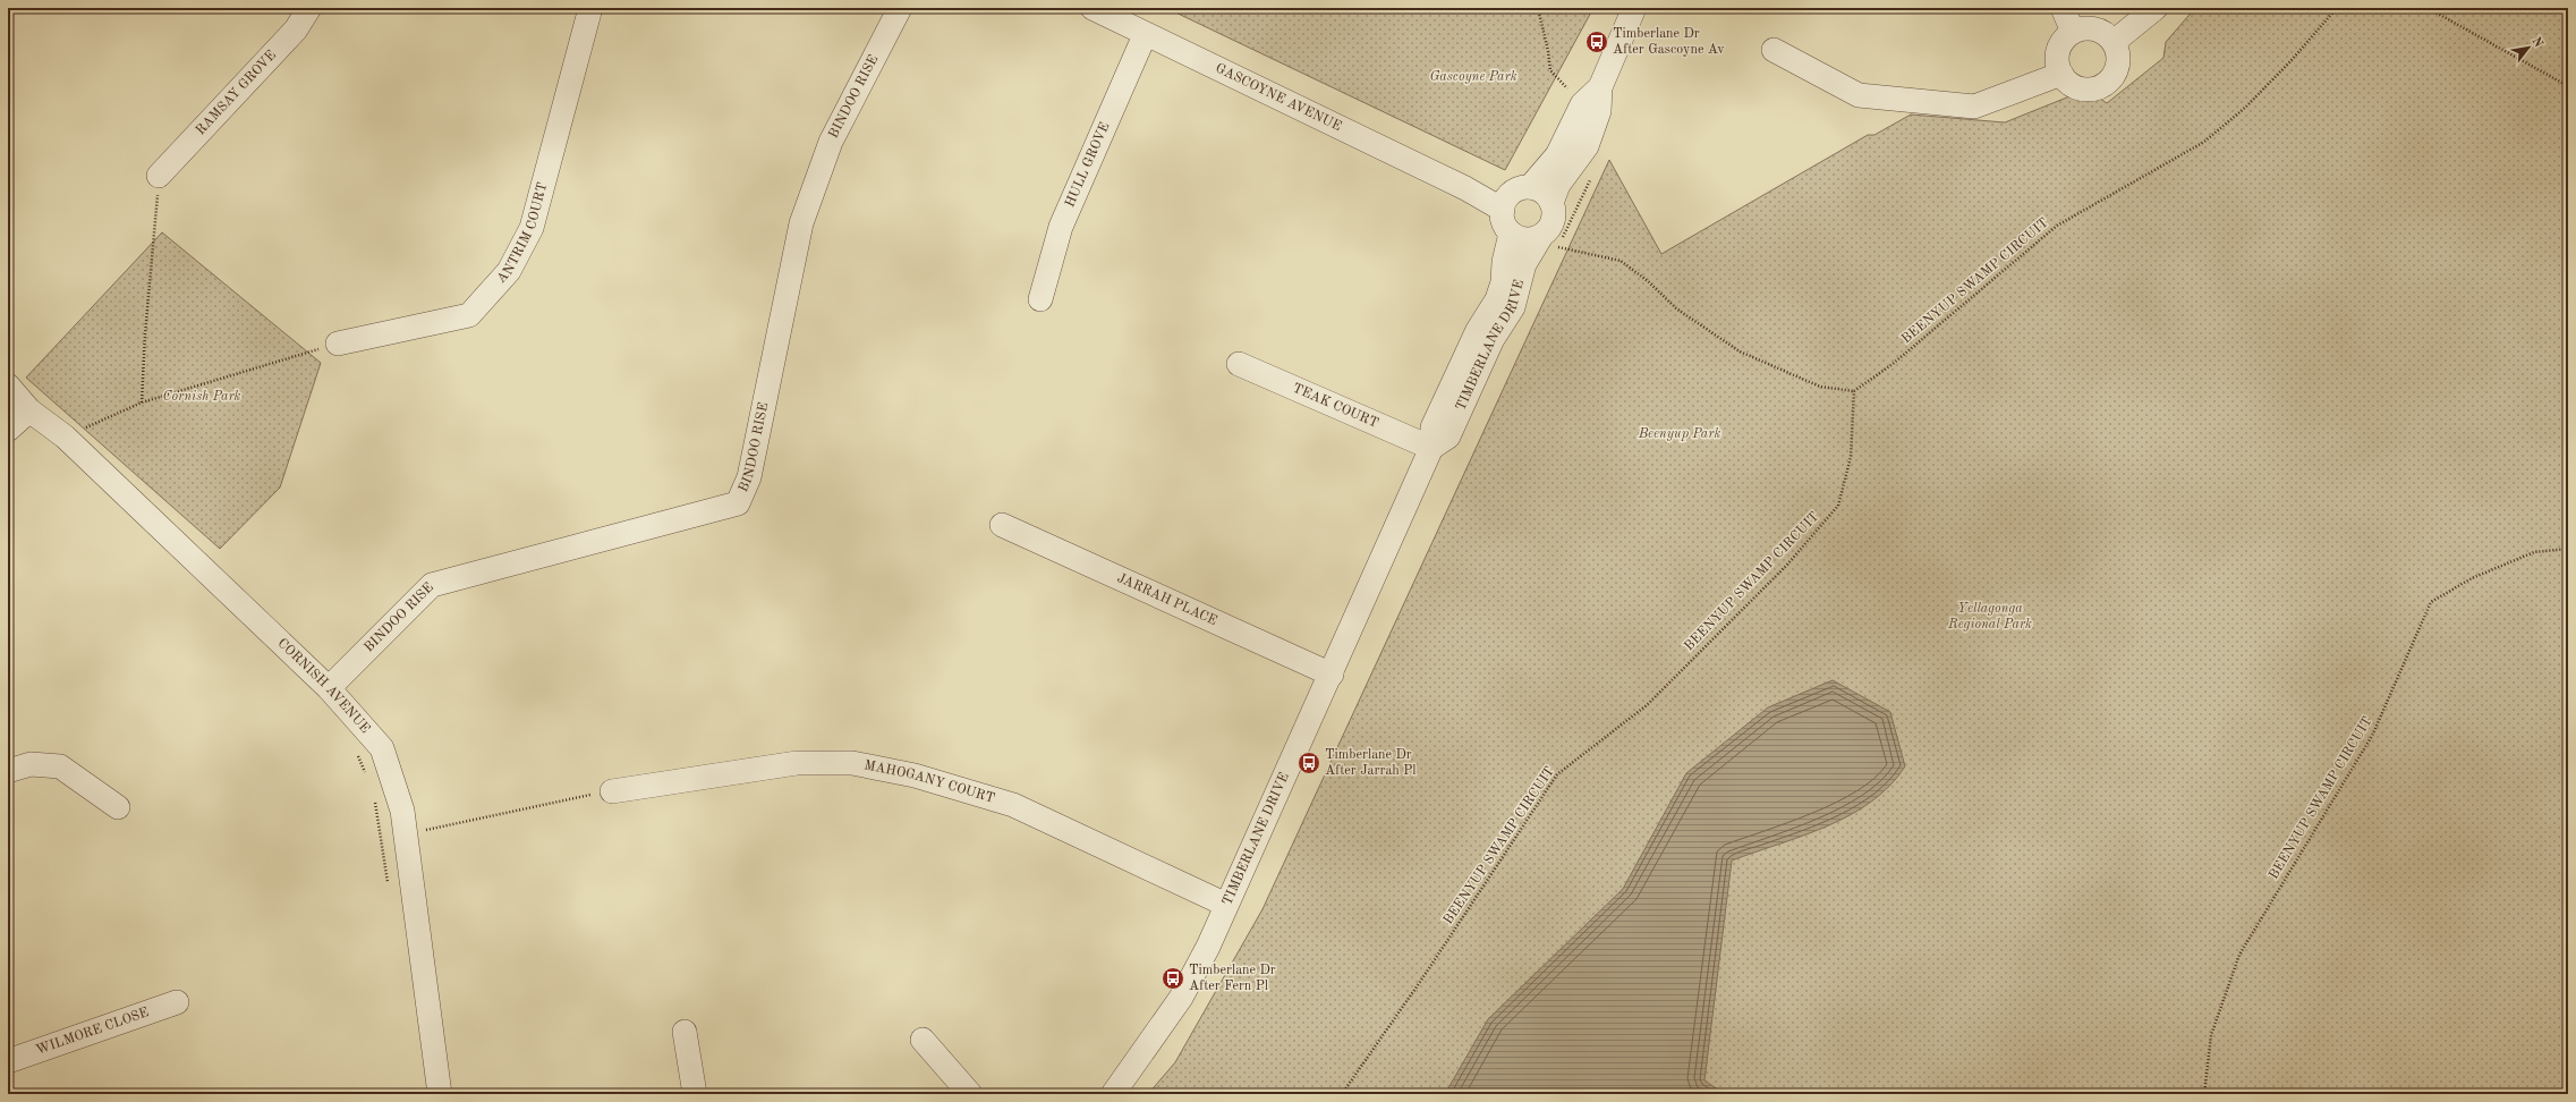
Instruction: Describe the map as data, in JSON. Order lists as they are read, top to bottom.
{
  "streets": {
    "street": [
      "RAMSAY GROVE",
      "BINDOO RISE",
      "GASCOYNE AVENUE",
      "HULL GROVE",
      "ANTRIM COURT",
      "TIMBERLANE DRIVE",
      "TEAK COURT",
      "JARRAH PLACE",
      "CORNISH AVENUE",
      "MAHOGANY COURT",
      "WILMORE CLOSE"
    ],
    "path": ["BEENYUP SWAMP CIRCUIT"]
  },
  "crossings": [
    ["BINDOO RISE", "CORNISH AVENUE"],
    ["GASCOYNE AVENUE", "HULL GROVE"],
    ["GASCOYNE AVENUE", "TIMBERLANE DRIVE"],
    ["TIMBERLANE DRIVE", "TEAK COURT"],
    ["TIMBERLANE DRIVE", "JARRAH PLACE"],
    ["TIMBERLANE DRIVE", "MAHOGANY COURT"]
  ],
  "parks": [
    "Gascoyne Park",
    "Cornish Park",
    "Beenyup Park",
    "Yellagonga Regional Park"
  ],
  "places": {
    "bus stop": ["Timberlane Dr After Gascoyne Av", "Timberlane Dr After Jarrah Pl", "Timberlane Dr After Fern Pl"]
  },
  "north": "top right"
}
